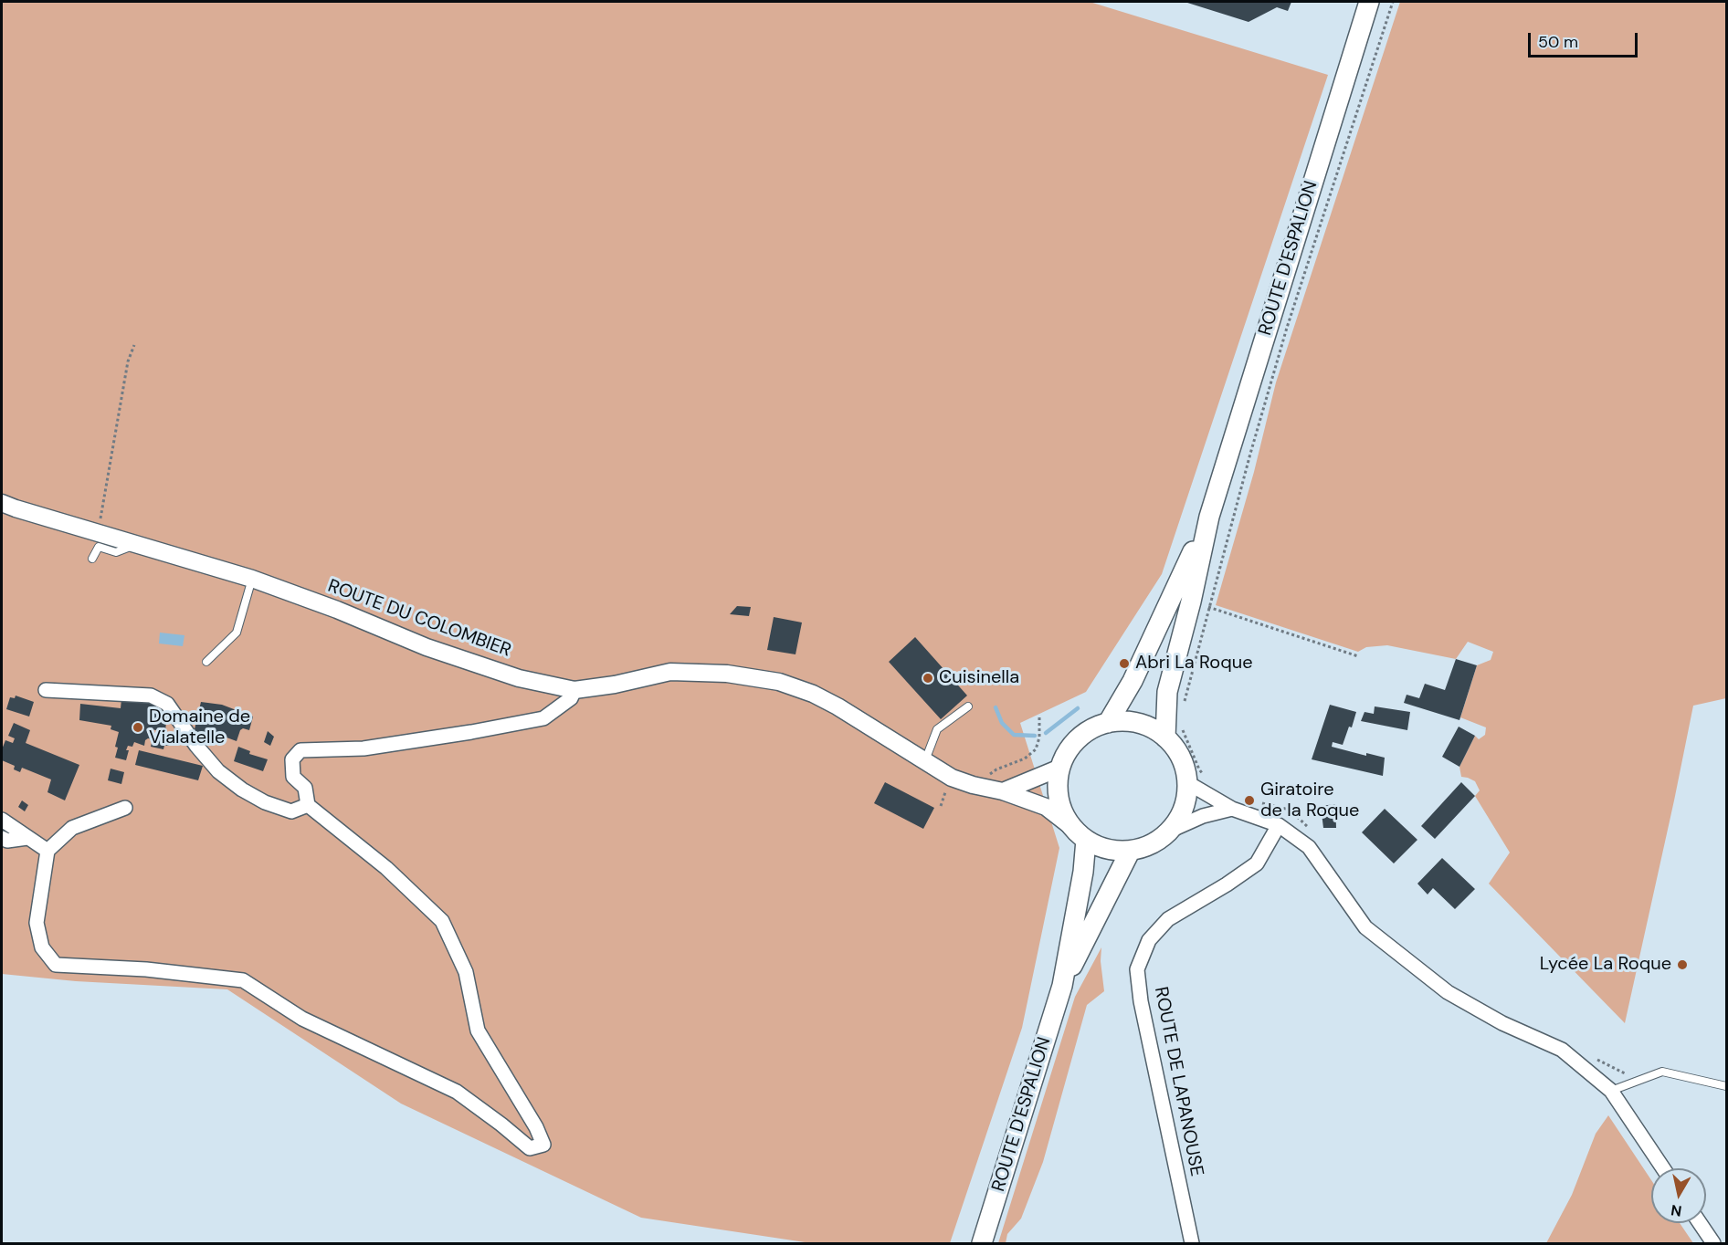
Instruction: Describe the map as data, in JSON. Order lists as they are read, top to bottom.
{
  "streets": {
    "main road": ["ROUTE D'ESPALION"],
    "street": ["ROUTE DU COLOMBIER", "ROUTE DE LAPANOUSE"]
  },
  "crossings": [
    ["ROUTE D'ESPALION", "ROUTE DU COLOMBIER"]
  ],
  "places": [
    "Abri La Roque",
    "Cuisinella",
    "Domaine de Vialatelle",
    "Giratoire de la Roque",
    "Lycée La Roque"
  ],
  "scale_bar": "50 m",
  "north": "bottom"
}
